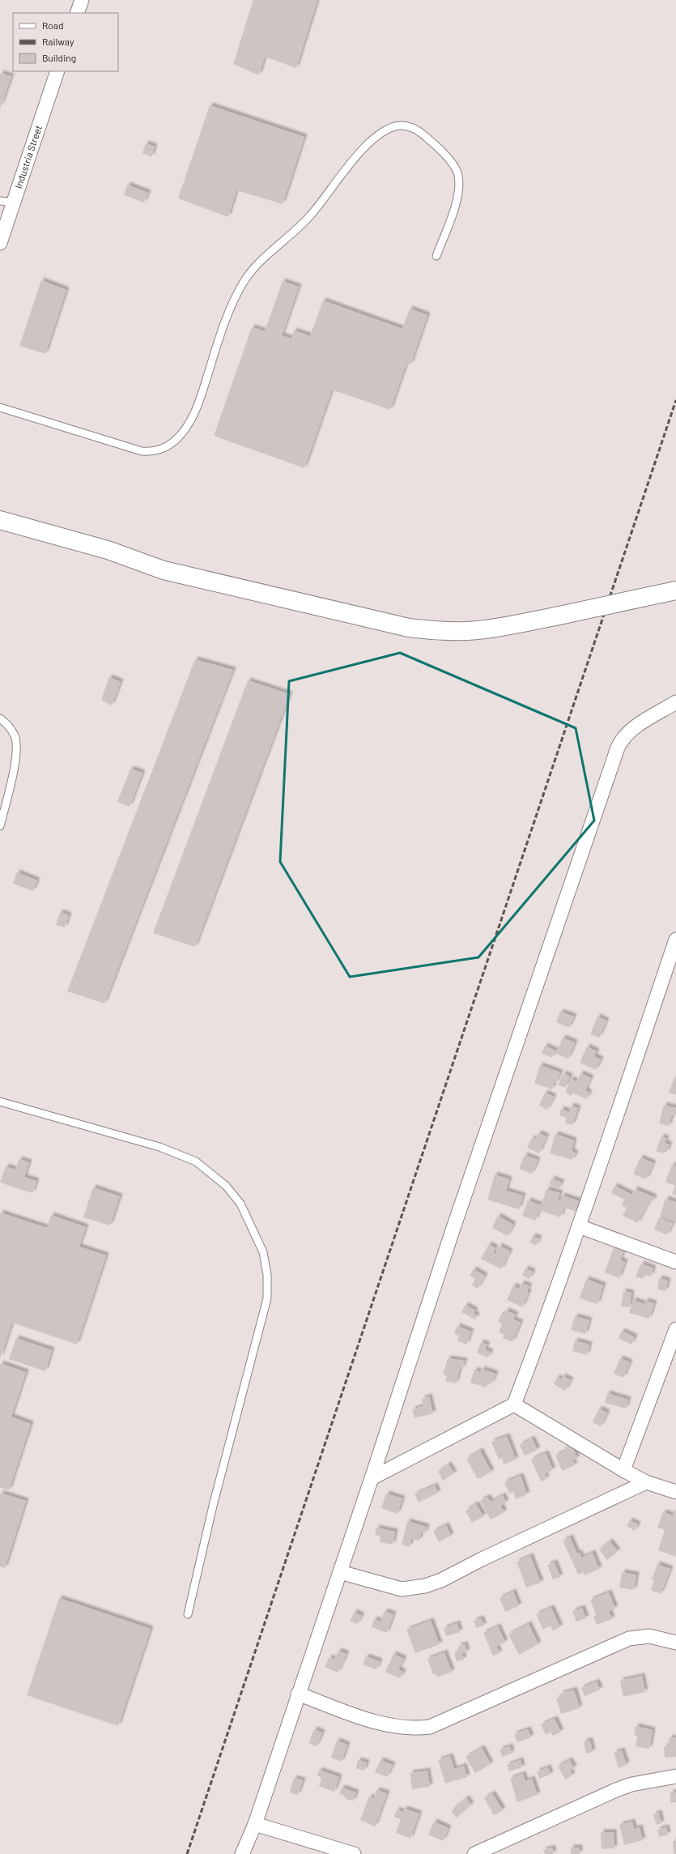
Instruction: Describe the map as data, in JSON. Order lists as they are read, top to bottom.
{
  "streets": {
    "street": ["Industria Street"]
  },
  "legend": ["Road", "Railway", "Building"]
}
